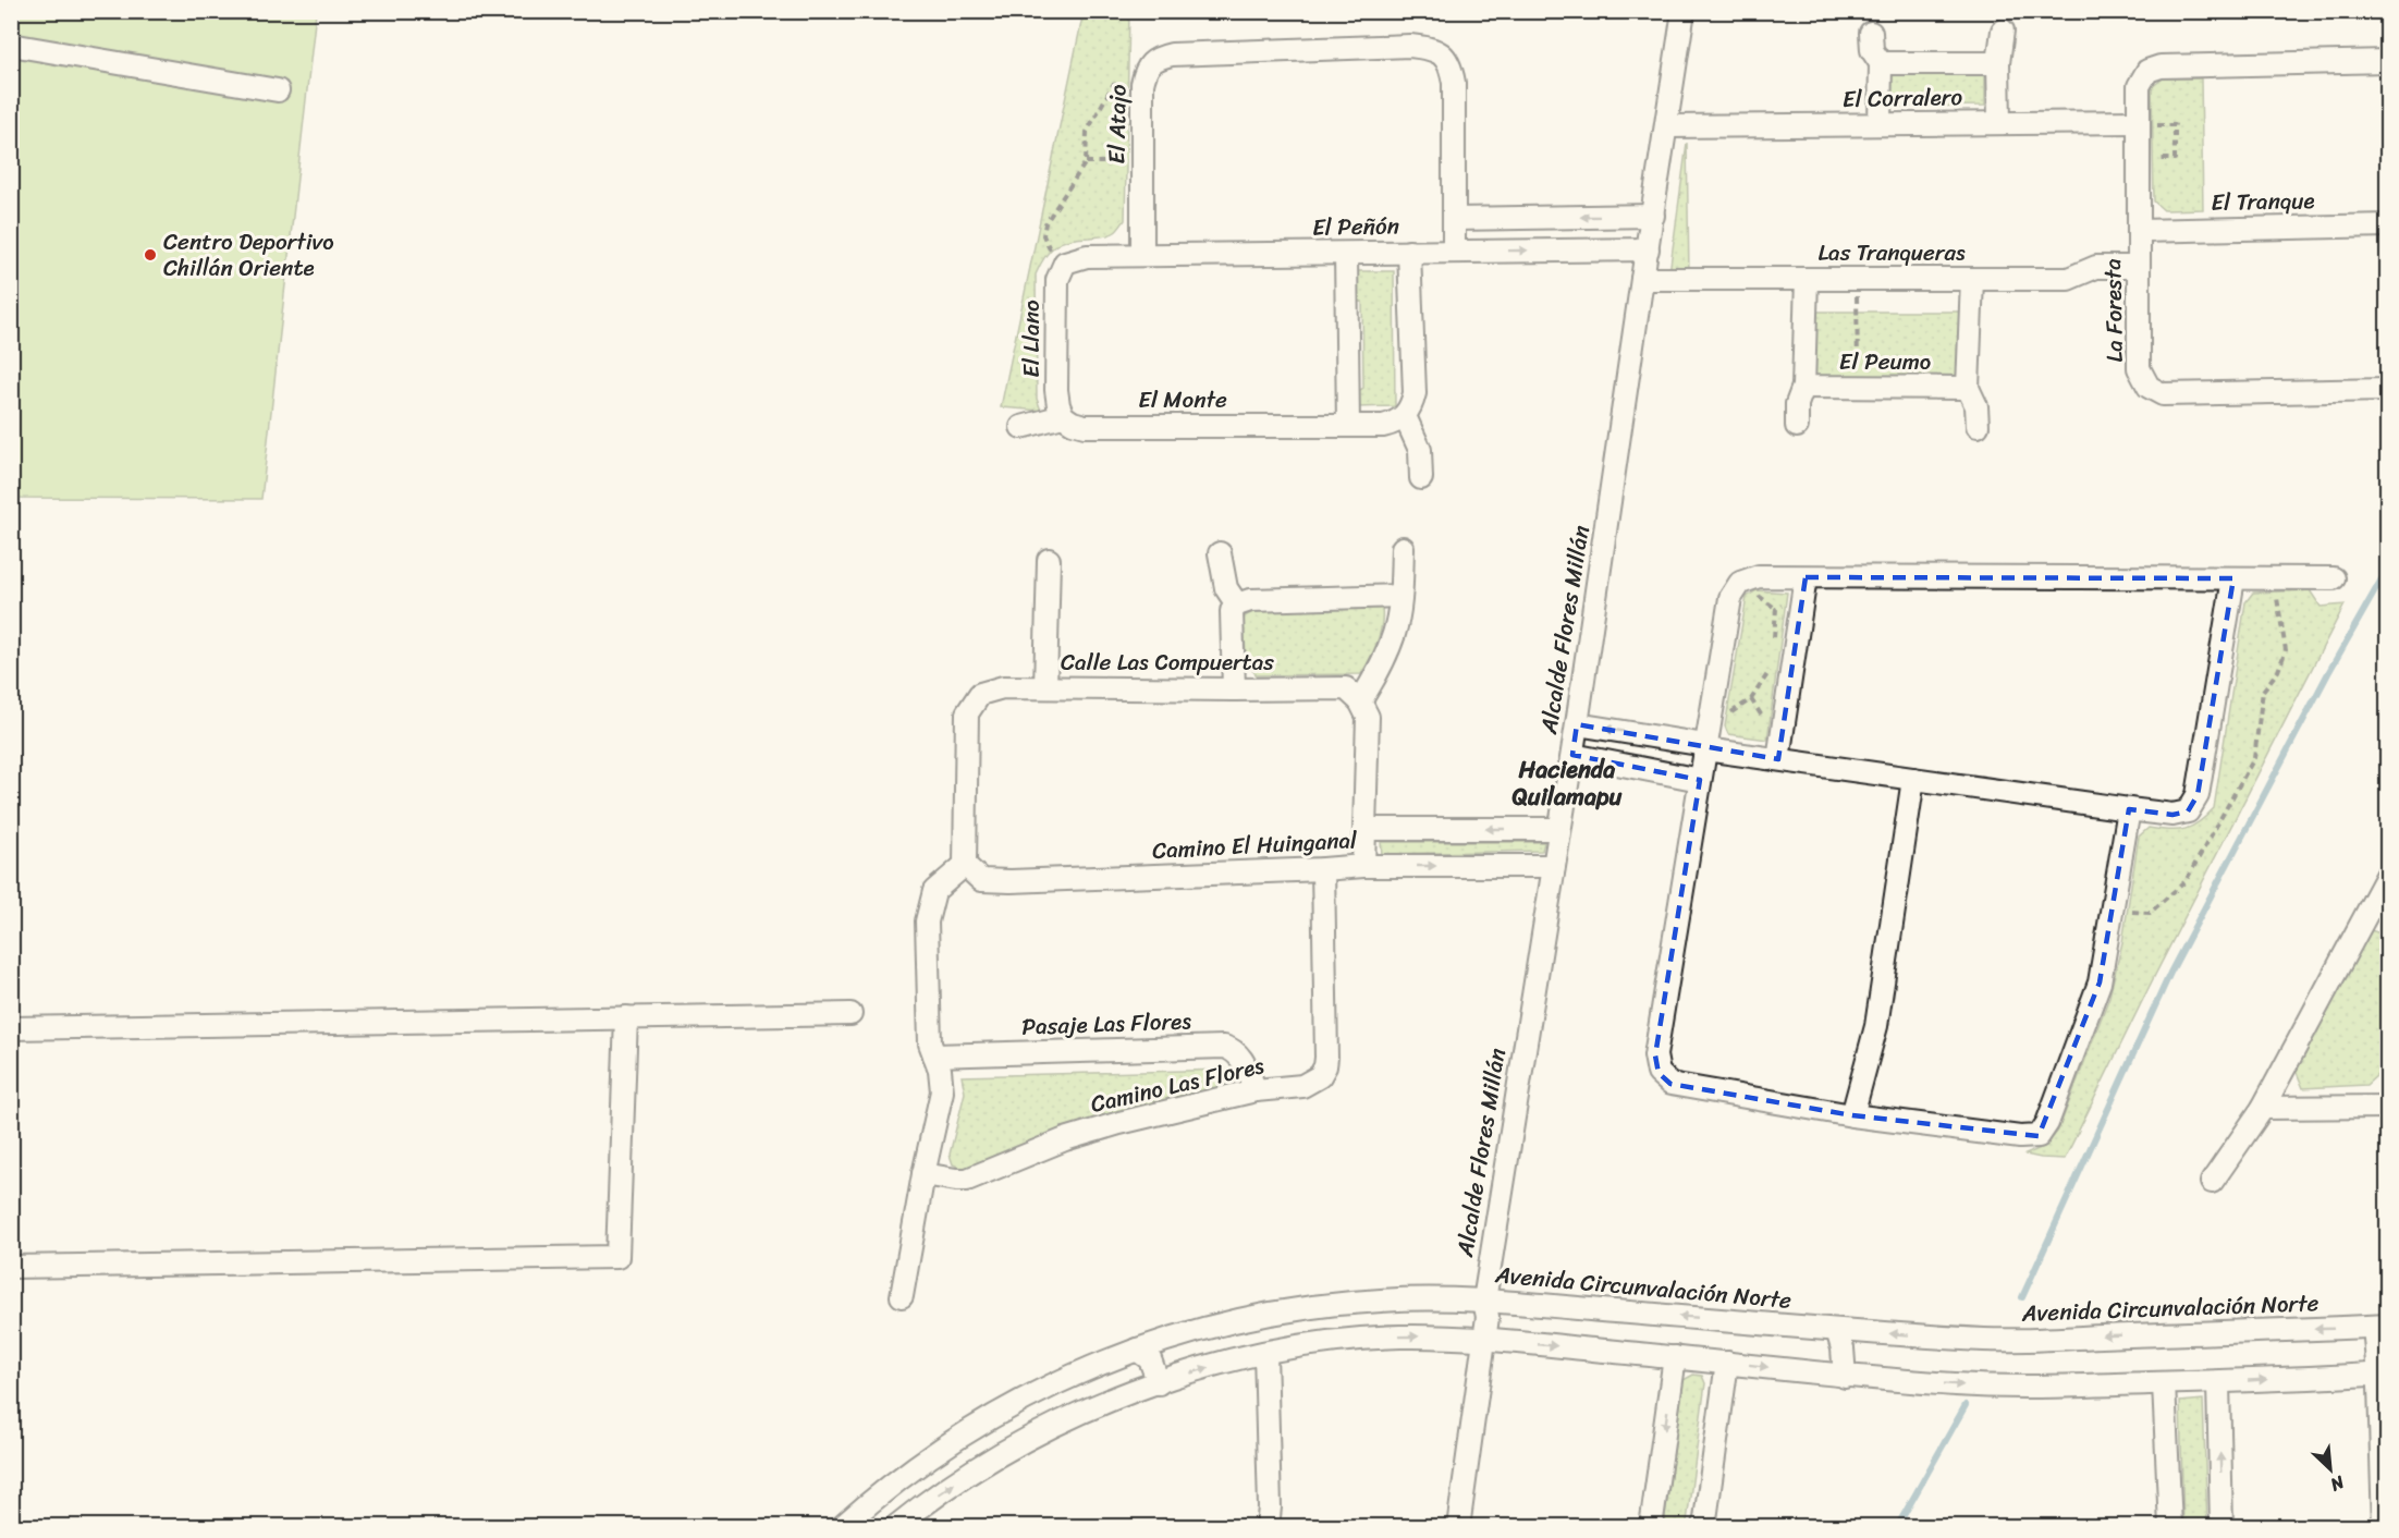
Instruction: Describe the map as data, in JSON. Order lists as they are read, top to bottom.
{
  "streets": {
    "street": [
      "El Corralero",
      "El Atajo",
      "El Tranque",
      "El Peñón",
      "Las Tranqueras",
      "La Foresta",
      "El Llano",
      "El Peumo",
      "El Monte",
      "Alcalde Flores Millán",
      "Calle Las Compuertas",
      "Camino El Huinganal",
      "Pasaje Las Flores",
      "Camino Las Flores",
      "Avenida Circunvalación Norte"
    ]
  },
  "crossings": [
    ["El Corralero", "La Foresta"],
    ["El Corralero", "Alcalde Flores Millán"],
    ["El Atajo", "El Peñón"],
    ["El Tranque", "La Foresta"],
    ["El Peñón", "El Llano"],
    ["El Peñón", "Alcalde Flores Millán"],
    ["Las Tranqueras", "La Foresta"],
    ["Las Tranqueras", "Alcalde Flores Millán"],
    ["El Llano", "El Monte"],
    ["Alcalde Flores Millán", "Camino El Huinganal"],
    ["Alcalde Flores Millán", "Avenida Circunvalación Norte"],
    ["Calle Las Compuertas", "Camino El Huinganal"],
    ["Camino El Huinganal", "Camino Las Flores"],
    ["Pasaje Las Flores", "Camino Las Flores"]
  ],
  "districts": ["Hacienda Quilamapu"],
  "places": ["Centro Deportivo Chillán Oriente"],
  "north": "bottom right"
}
